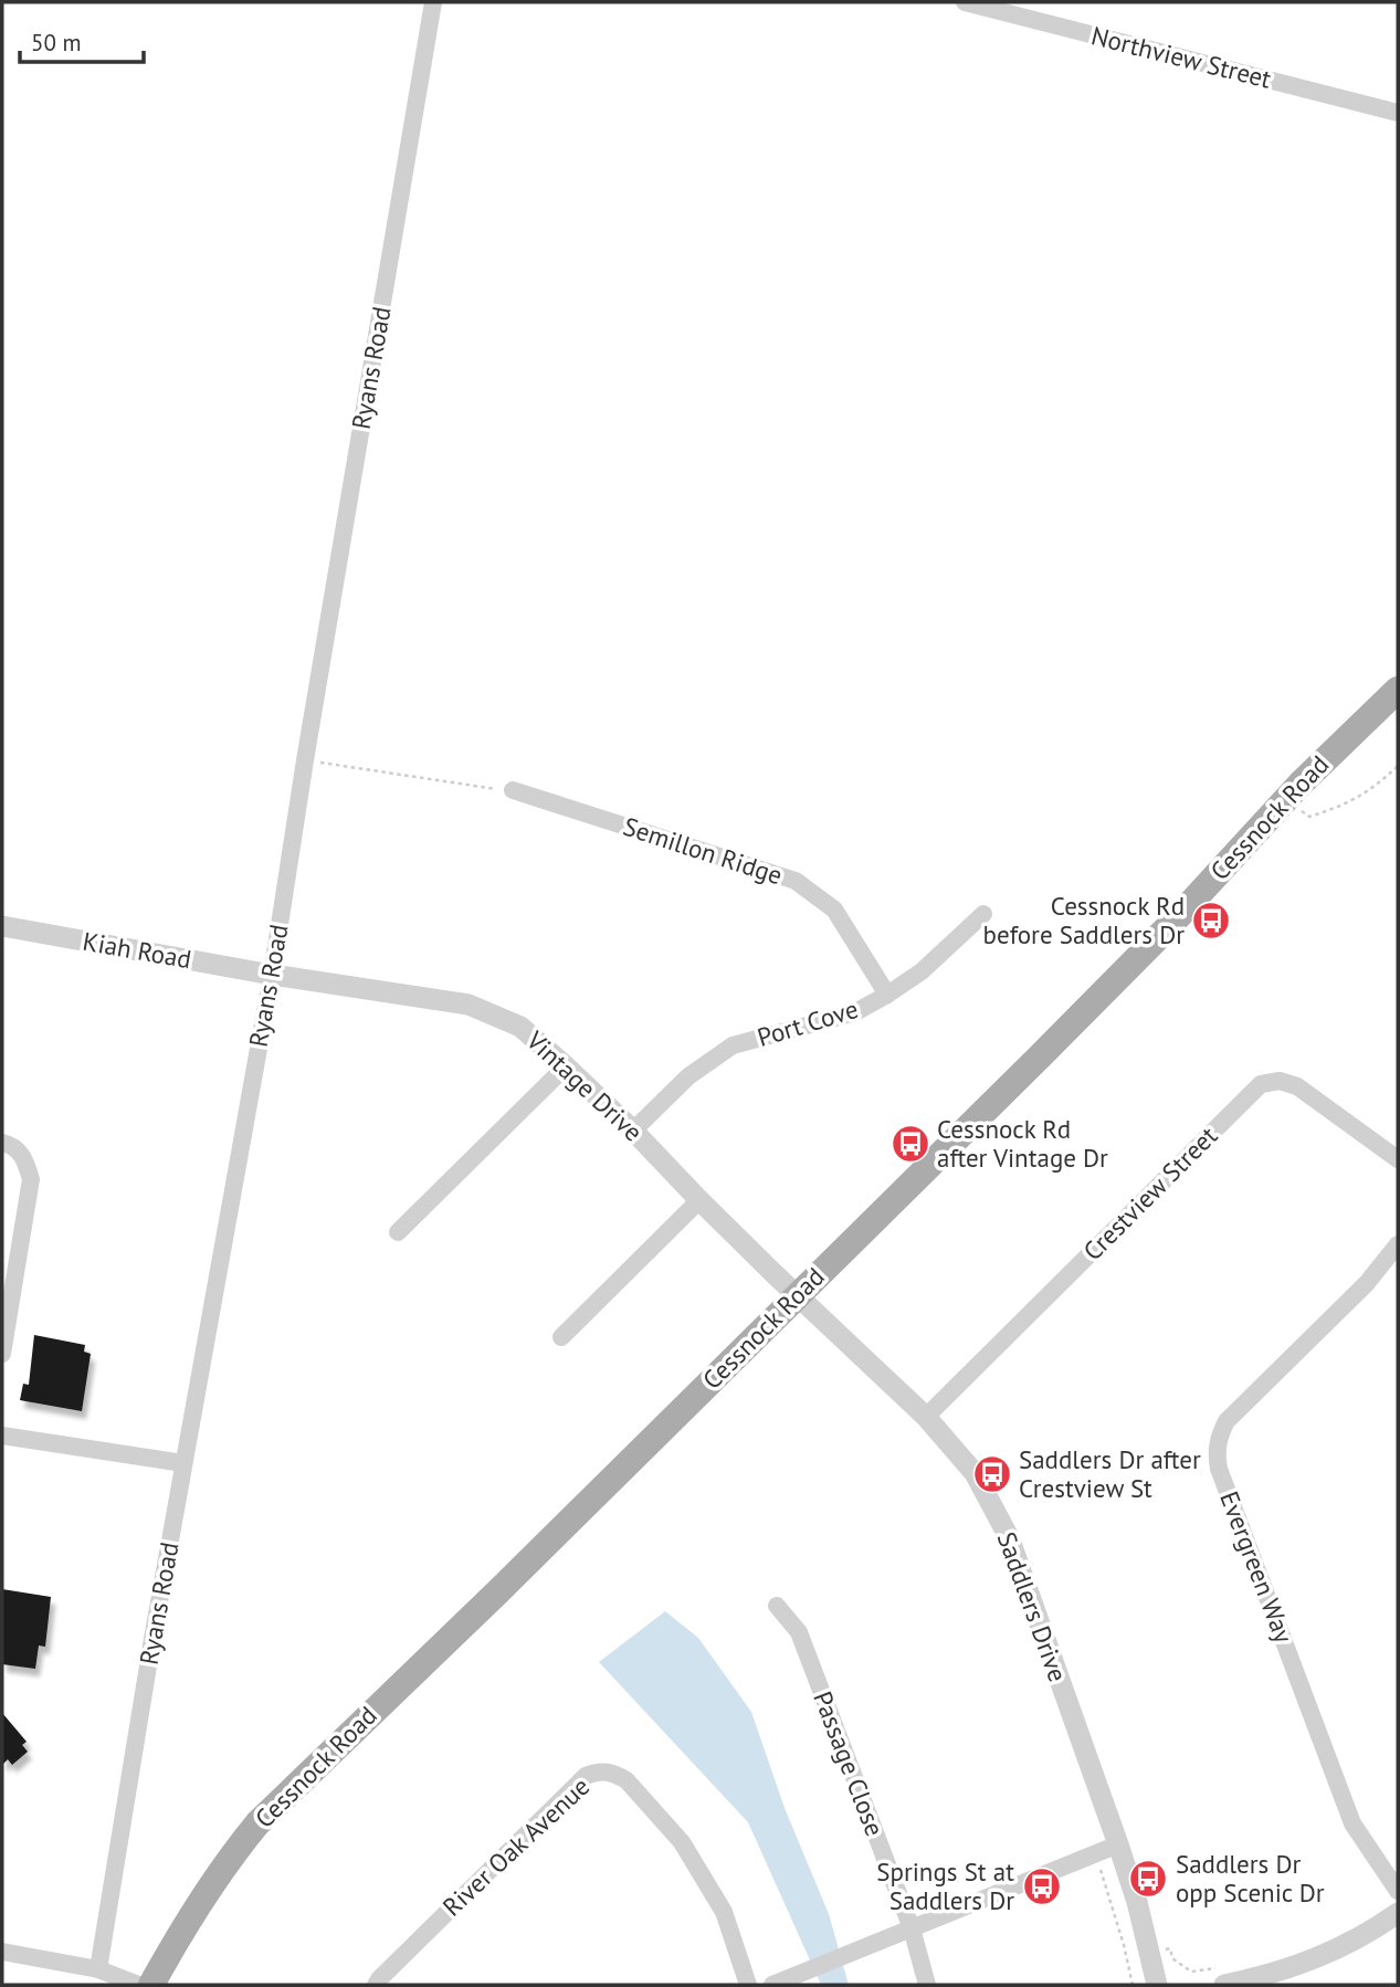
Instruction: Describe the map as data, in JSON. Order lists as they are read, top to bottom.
{
  "streets": {
    "main road": ["Cessnock Road"],
    "street": [
      "Northview Street",
      "Ryans Road",
      "Semillon Ridge",
      "Kiah Road",
      "Port Cove",
      "Vintage Drive",
      "Crestview Street",
      "Evergreen Way",
      "Saddlers Drive",
      "Passage Close",
      "River Oak Avenue"
    ]
  },
  "crossings": [
    ["Ryans Road", "Kiah Road"],
    ["Ryans Road", "Vintage Drive"],
    ["Cessnock Road", "Vintage Drive"],
    ["Cessnock Road", "Saddlers Drive"],
    ["Semillon Ridge", "Port Cove"],
    ["Kiah Road", "Vintage Drive"],
    ["Port Cove", "Vintage Drive"],
    ["Vintage Drive", "Saddlers Drive"],
    ["Crestview Street", "Saddlers Drive"]
  ],
  "places": {
    "bus stop": [
      "Cessnock Rd before Saddlers Dr",
      "Cessnock Rd after Vintage Dr",
      "Saddlers Dr after Crestview St",
      "Saddlers Dr opp Scenic Dr",
      "Springs St at Saddlers Dr"
    ]
  },
  "scale_bar": "50 m"
}
